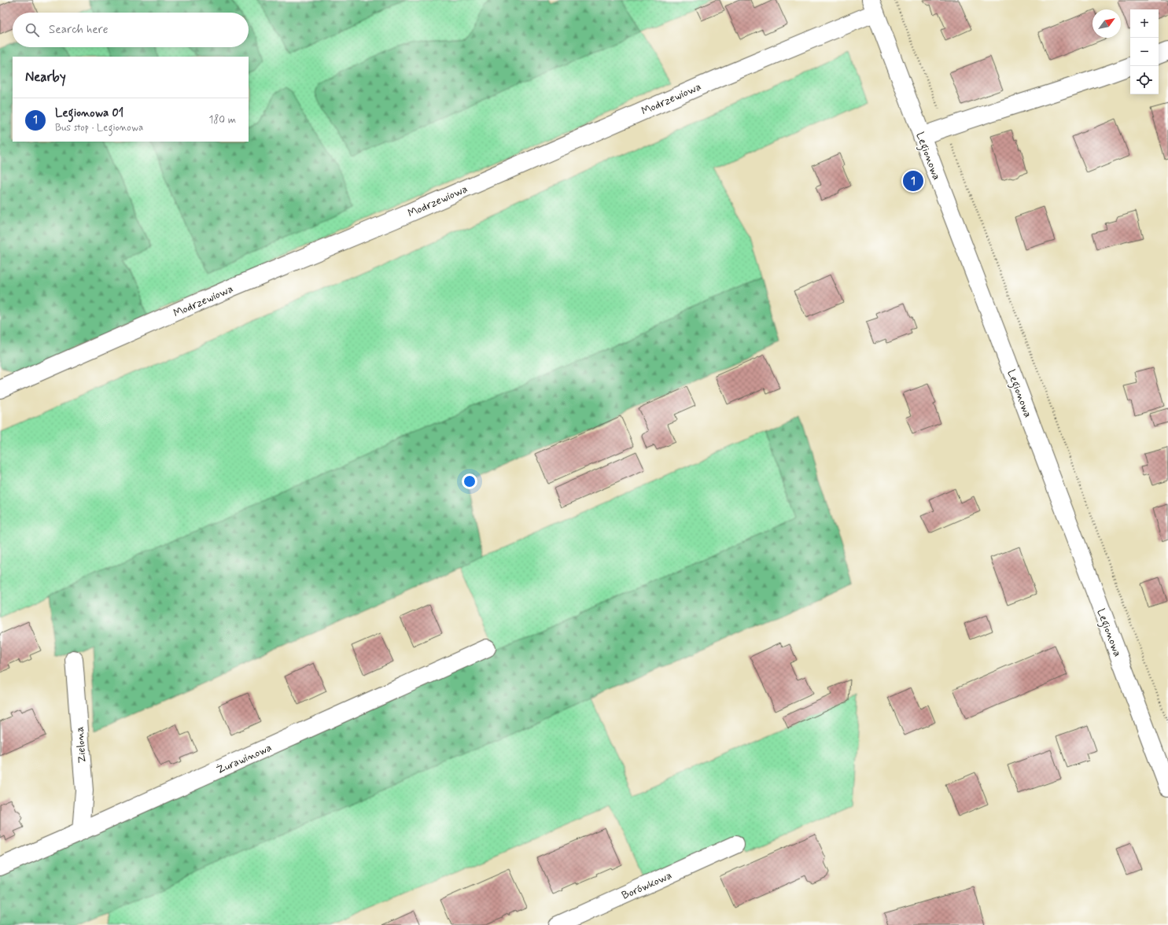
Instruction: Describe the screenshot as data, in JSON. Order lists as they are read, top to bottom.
{
  "streets": {
    "street": [
      "Modrzewiowa",
      "Legionowa",
      "Zielona",
      "Żurawinowa",
      "Borówkowa"
    ]
  },
  "crossings": [
    ["Modrzewiowa", "Legionowa"],
    ["Zielona", "Żurawinowa"]
  ],
  "north": "top right",
  "page": {
    "map_buttons": ["+", "−"],
    "search": "Search here",
    "heading": "Nearby",
    "list": [
      {
        "mark": "1",
        "name": "Legionowa 01",
        "note": "Bus stop · Legionowa",
        "value": "180 m"
      }
    ],
    "pins": "1"
  }
}
